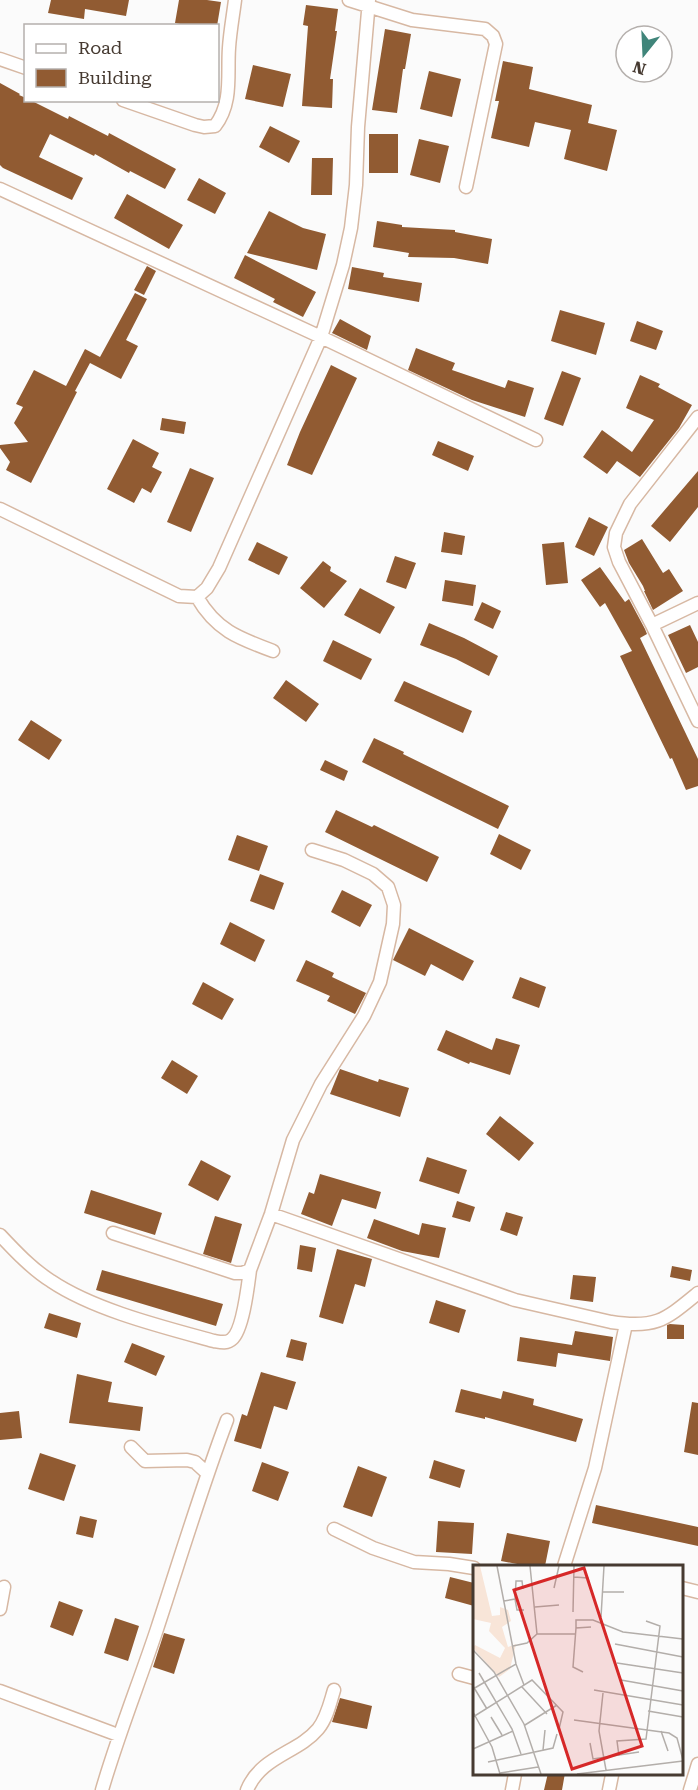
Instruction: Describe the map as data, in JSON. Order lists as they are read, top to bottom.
{
  "legend": ["Road", "Building"],
  "north": "bottom"
}
